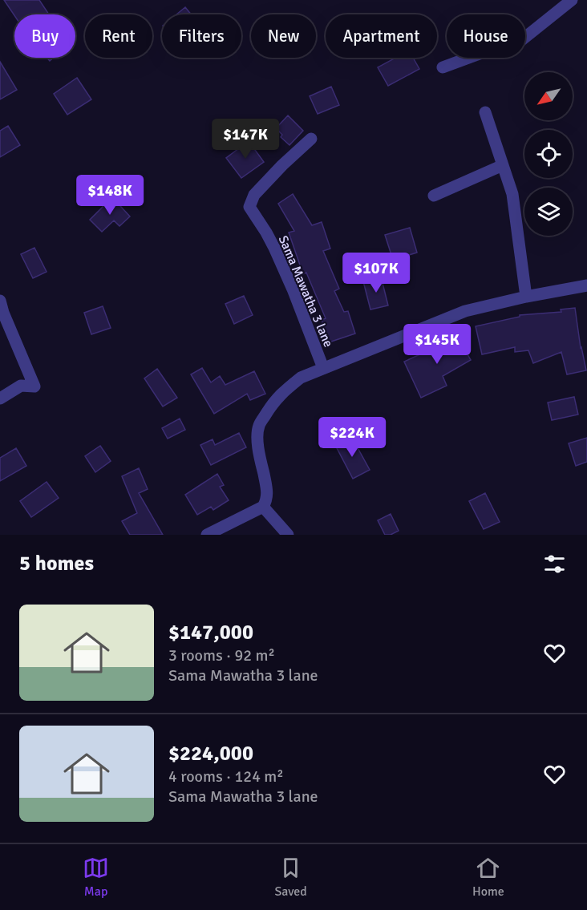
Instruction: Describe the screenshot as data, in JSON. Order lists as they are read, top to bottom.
{
  "streets": {
    "street": ["Sama Mawatha 3 lane"]
  },
  "north": "bottom left",
  "page": {
    "chip": [
      "Buy",
      "Rent",
      "Filters",
      "New",
      "Apartment",
      "House"
    ],
    "price": [
      "$147K",
      "$148K",
      "$107K",
      "$145K",
      "$224K"
    ],
    "heading": "5 homes",
    "list": [
      {
        "name": "$147,000",
        "note": "3 rooms · 92 m² · Sama Mawatha 3 lane"
      },
      {
        "name": "$224,000",
        "note": "4 rooms · 124 m² · Sama Mawatha 3 lane"
      }
    ],
    "tabs": ["Map", "Saved", "Home"]
  }
}
